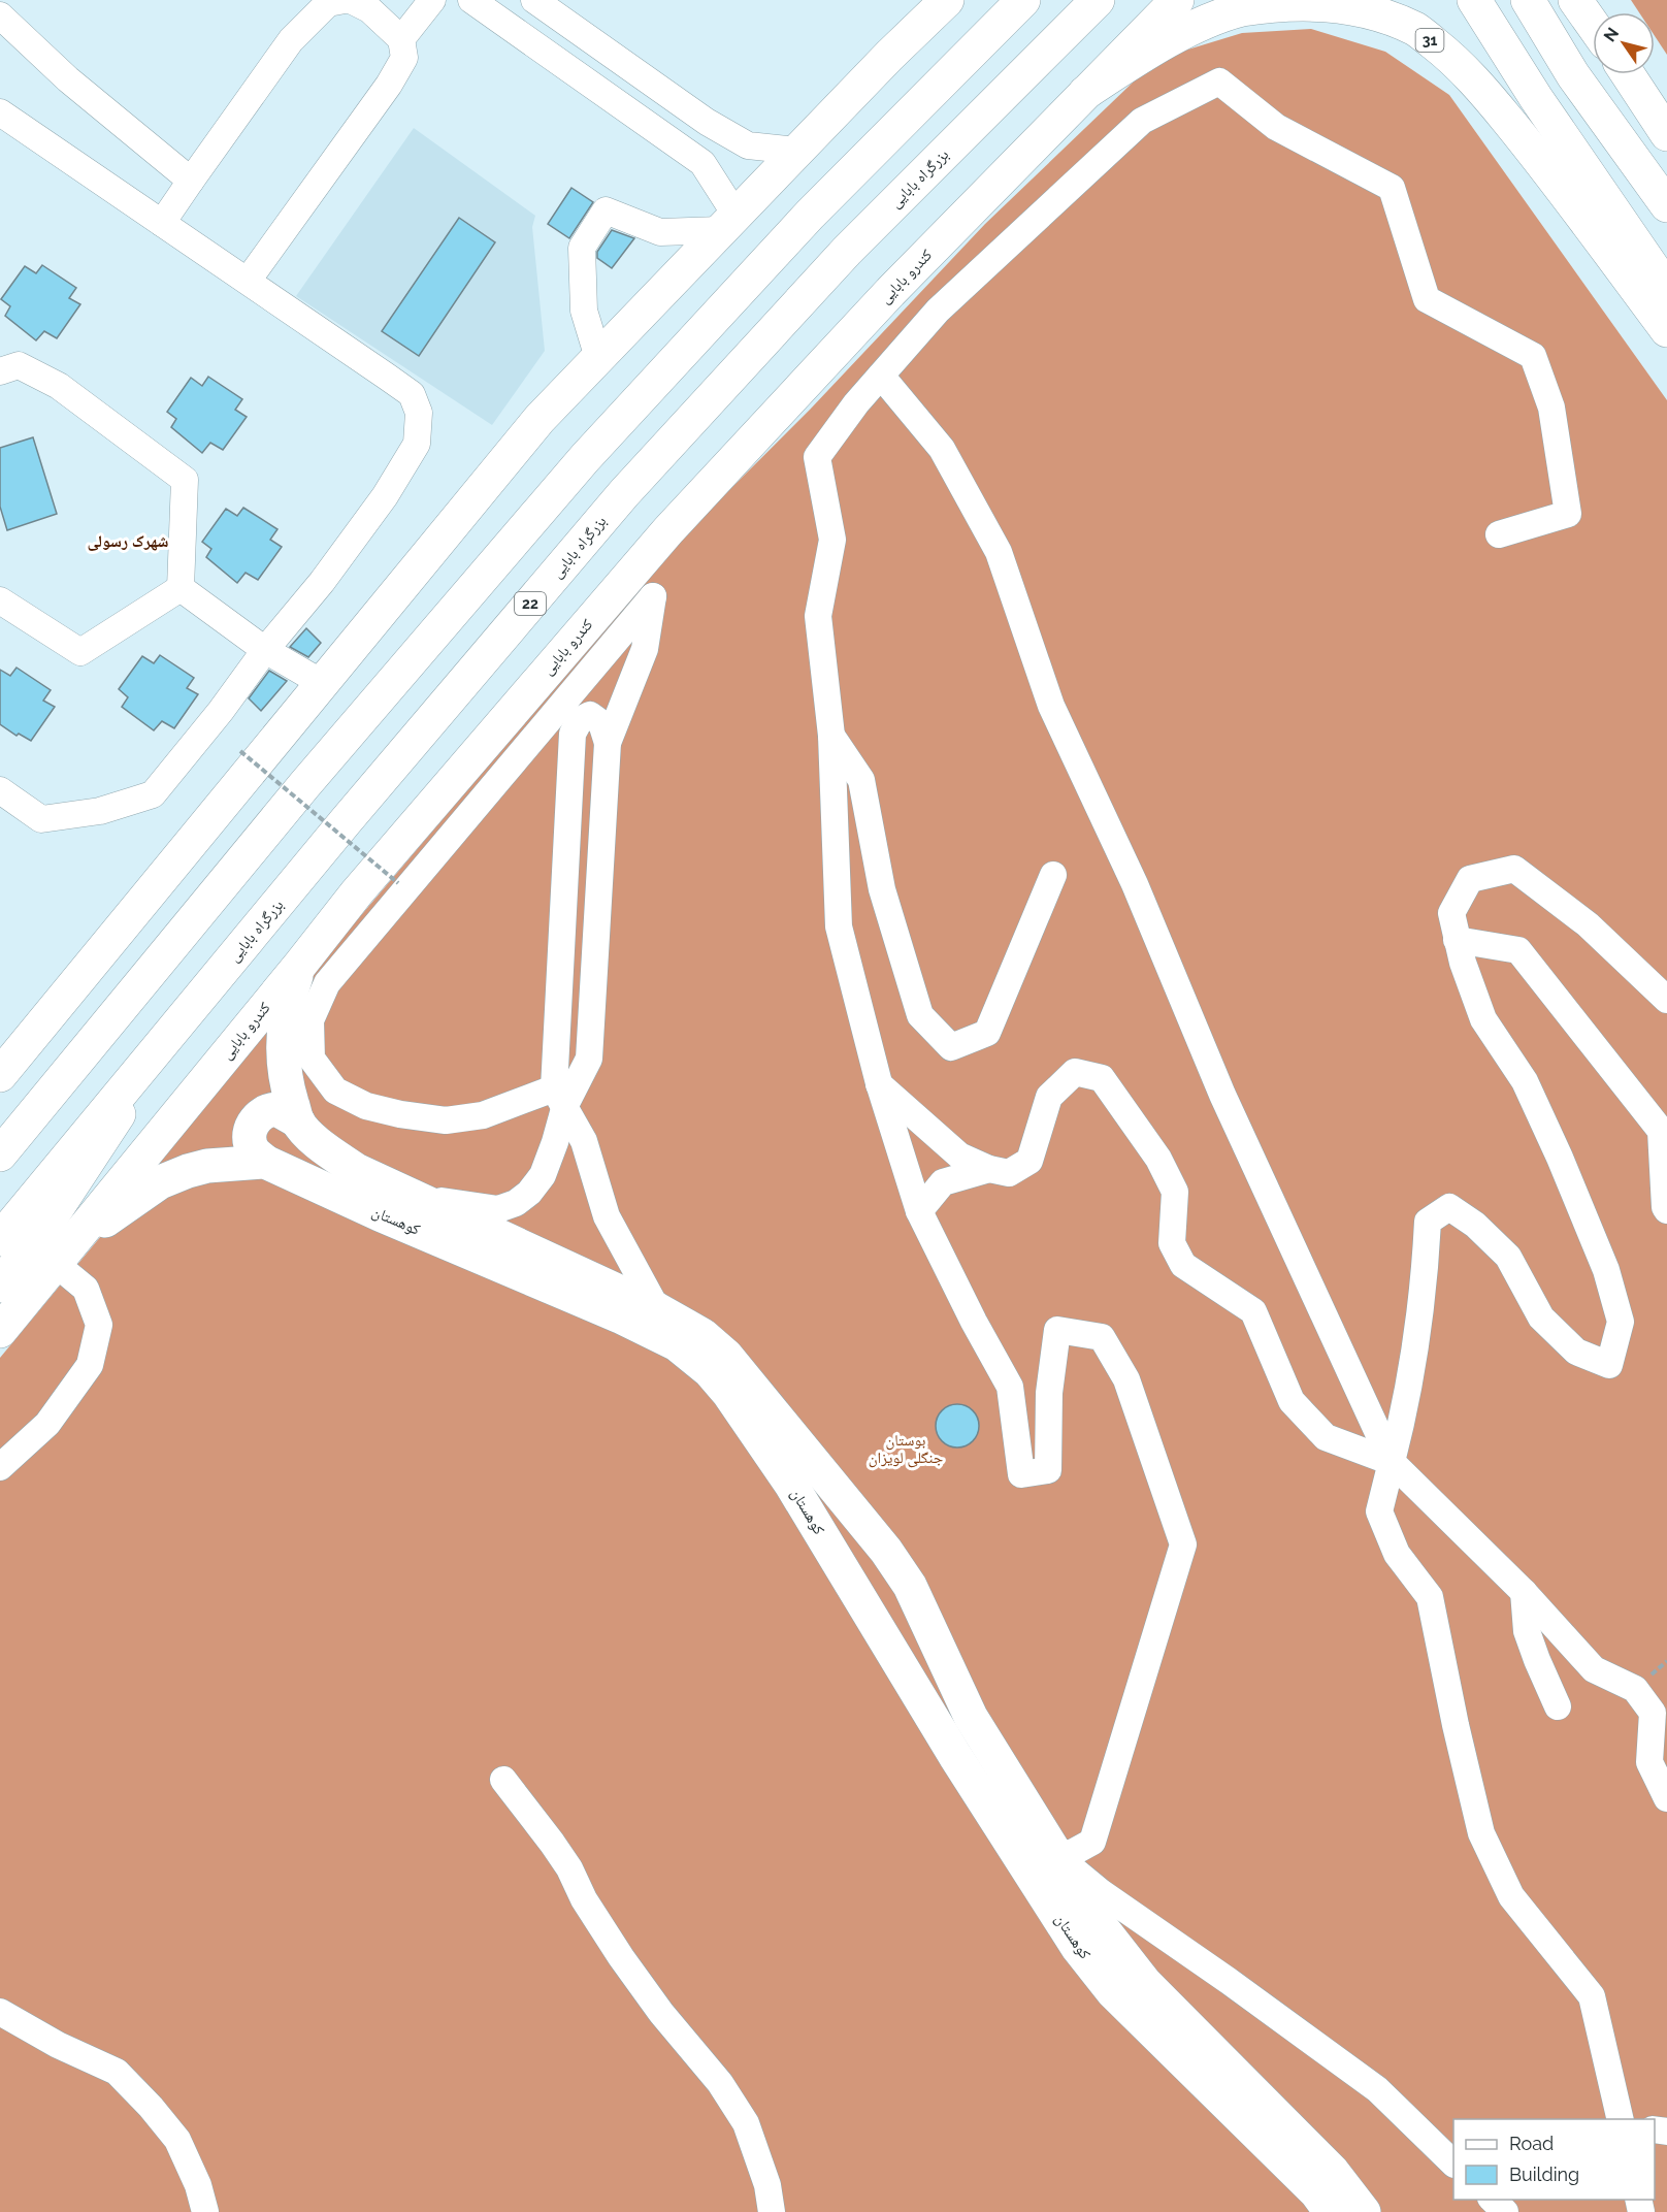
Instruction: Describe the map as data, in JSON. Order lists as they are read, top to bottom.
{
  "streets": {
    "main road": [
      "31",
      "بزرگراه بابایی",
      "کندرو بابایی",
      "22",
      "کوهستان"
    ]
  },
  "crossings": [
    ["31", "کندرو بابایی"],
    ["کندرو بابایی", "کوهستان"]
  ],
  "districts": ["شهرک رسولی"],
  "parks": ["بوستان جنگلی لویزان"],
  "legend": ["Road", "Building"],
  "north": "top left"
}
